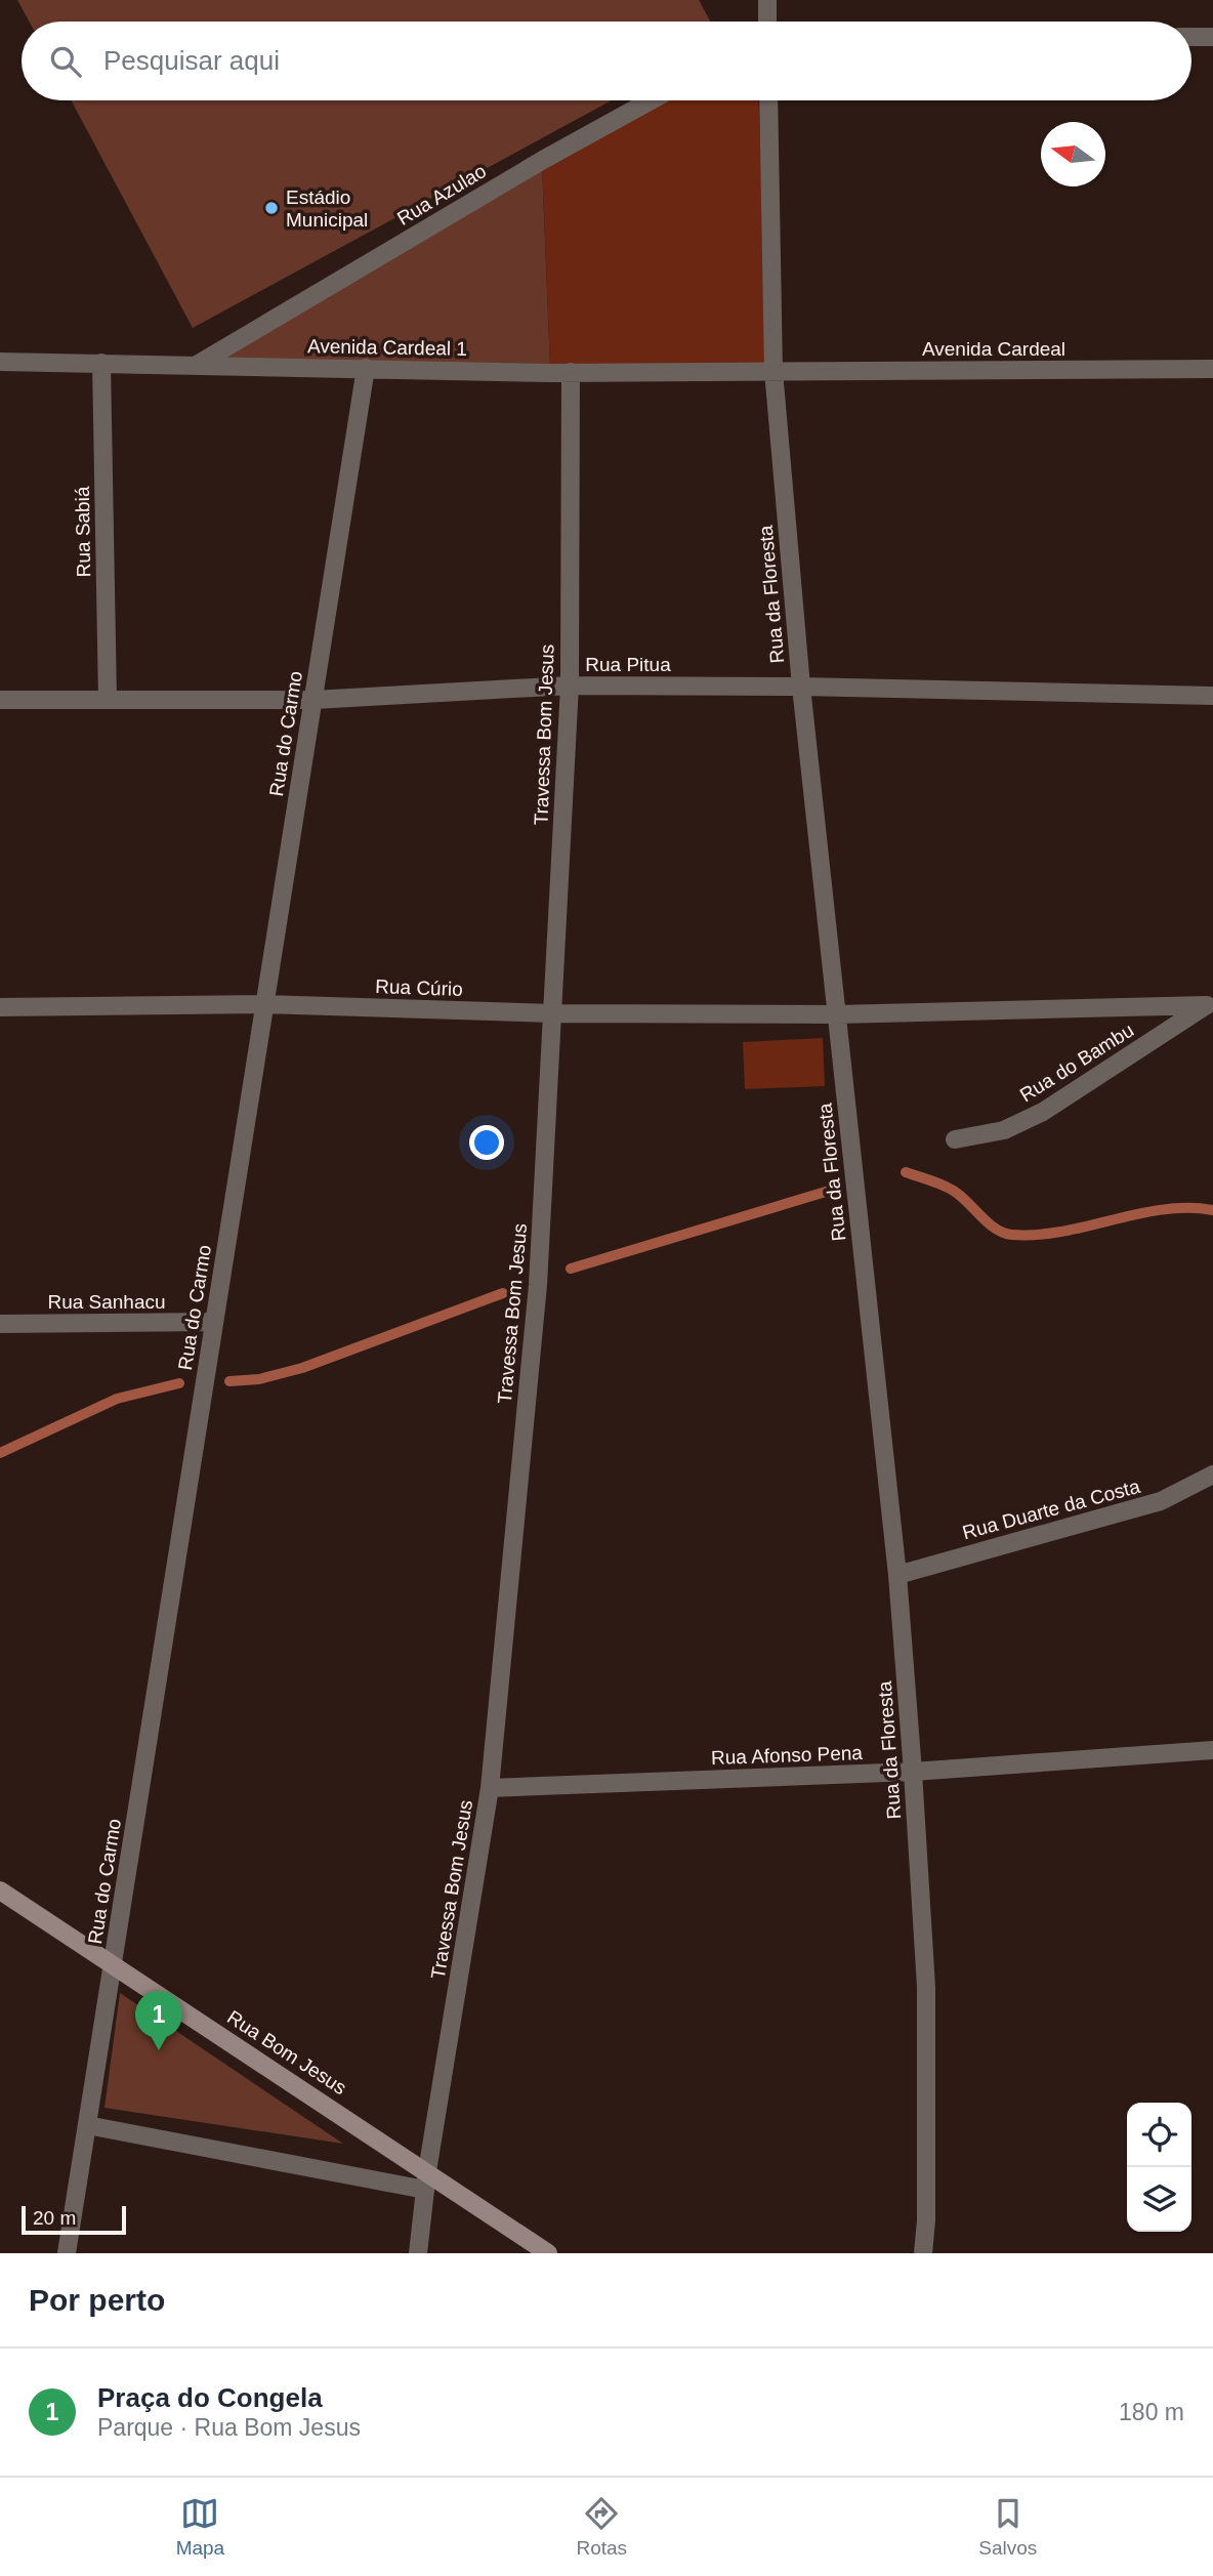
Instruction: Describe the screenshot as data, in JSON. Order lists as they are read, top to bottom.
{
  "streets": {
    "street": [
      "Rua Azulao",
      "Avenida Cardeal 1",
      "Avenida Cardeal",
      "Rua Sabiá",
      "Rua da Floresta",
      "Rua Pitua",
      "Rua do Carmo",
      "Travessa Bom Jesus",
      "Rua Cúrio",
      "Rua do Bambu",
      "Rua Sanhacu",
      "Rua Duarte da Costa",
      "Rua Afonso Pena",
      "Rua Bom Jesus"
    ]
  },
  "crossings": [
    ["Rua Azulao", "Avenida Cardeal 1"],
    ["Avenida Cardeal 1", "Avenida Cardeal"],
    ["Avenida Cardeal 1", "Rua Sabiá"],
    ["Avenida Cardeal 1", "Rua da Floresta"],
    ["Avenida Cardeal 1", "Rua do Carmo"],
    ["Avenida Cardeal 1", "Travessa Bom Jesus"],
    ["Avenida Cardeal", "Rua da Floresta"],
    ["Rua Sabiá", "Rua Pitua"],
    ["Rua da Floresta", "Rua Pitua"],
    ["Rua da Floresta", "Rua Cúrio"],
    ["Rua da Floresta", "Rua Duarte da Costa"],
    ["Rua da Floresta", "Rua Afonso Pena"],
    ["Rua Pitua", "Rua do Carmo"],
    ["Rua Pitua", "Travessa Bom Jesus"],
    ["Rua do Carmo", "Rua Cúrio"],
    ["Rua do Carmo", "Rua Sanhacu"],
    ["Rua do Carmo", "Rua Bom Jesus"],
    ["Travessa Bom Jesus", "Rua Cúrio"],
    ["Travessa Bom Jesus", "Rua Afonso Pena"],
    ["Travessa Bom Jesus", "Rua Bom Jesus"],
    ["Rua Cúrio", "Rua do Bambu"]
  ],
  "places": ["Estádio Municipal"],
  "scale_bar": "20 m",
  "north": "left",
  "page": {
    "search": "Pesquisar aqui",
    "pins": "1",
    "scale": "20 m",
    "heading": "Por perto",
    "list": [
      {
        "mark": "1",
        "name": "Praça do Congela",
        "note": "Parque · Rua Bom Jesus",
        "value": "180 m"
      }
    ],
    "nav": ["Mapa", "Rotas", "Salvos"]
  }
}
